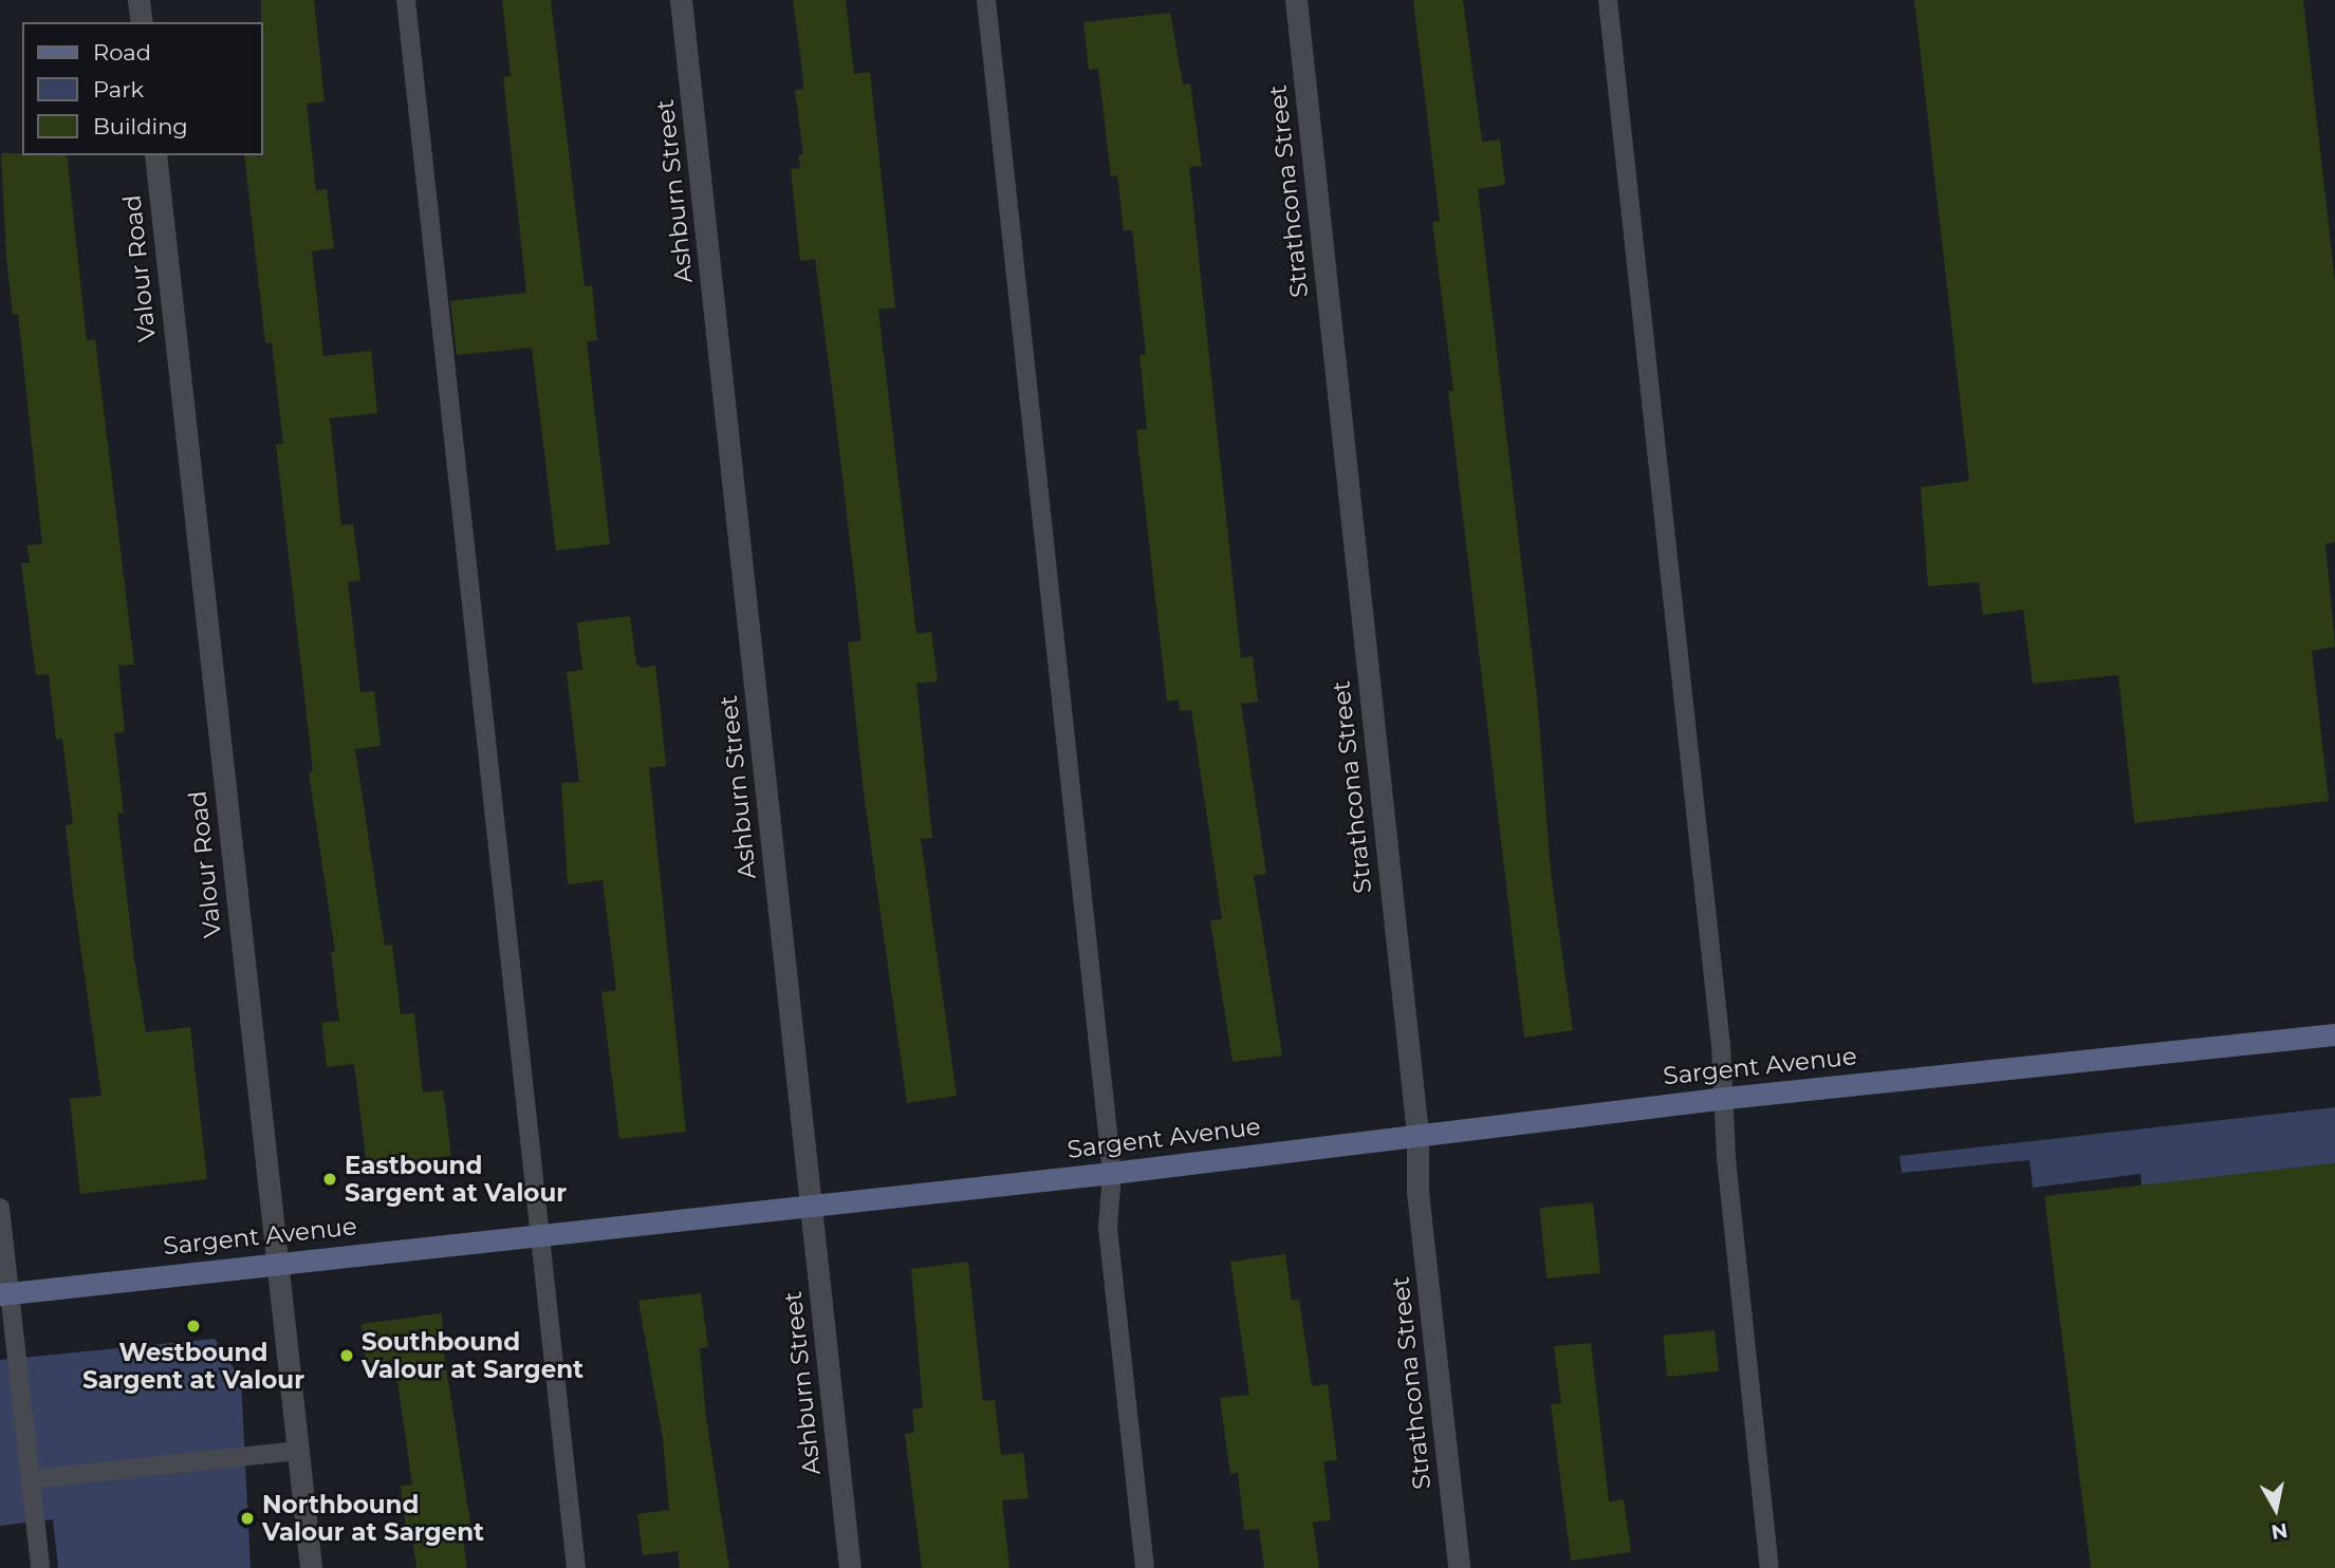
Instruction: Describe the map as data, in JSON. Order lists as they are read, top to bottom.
{
  "streets": {
    "main road": ["Sargent Avenue"],
    "street": ["Ashburn Street", "Strathcona Street", "Valour Road"]
  },
  "crossings": [
    ["Ashburn Street", "Sargent Avenue"],
    ["Strathcona Street", "Sargent Avenue"],
    ["Valour Road", "Sargent Avenue"]
  ],
  "places": [
    "Eastbound Sargent at Valour",
    "Westbound Sargent at Valour",
    "Southbound Valour at Sargent",
    "Northbound Valour at Sargent"
  ],
  "legend": ["Road", "Park", "Building"],
  "north": "bottom"
}
